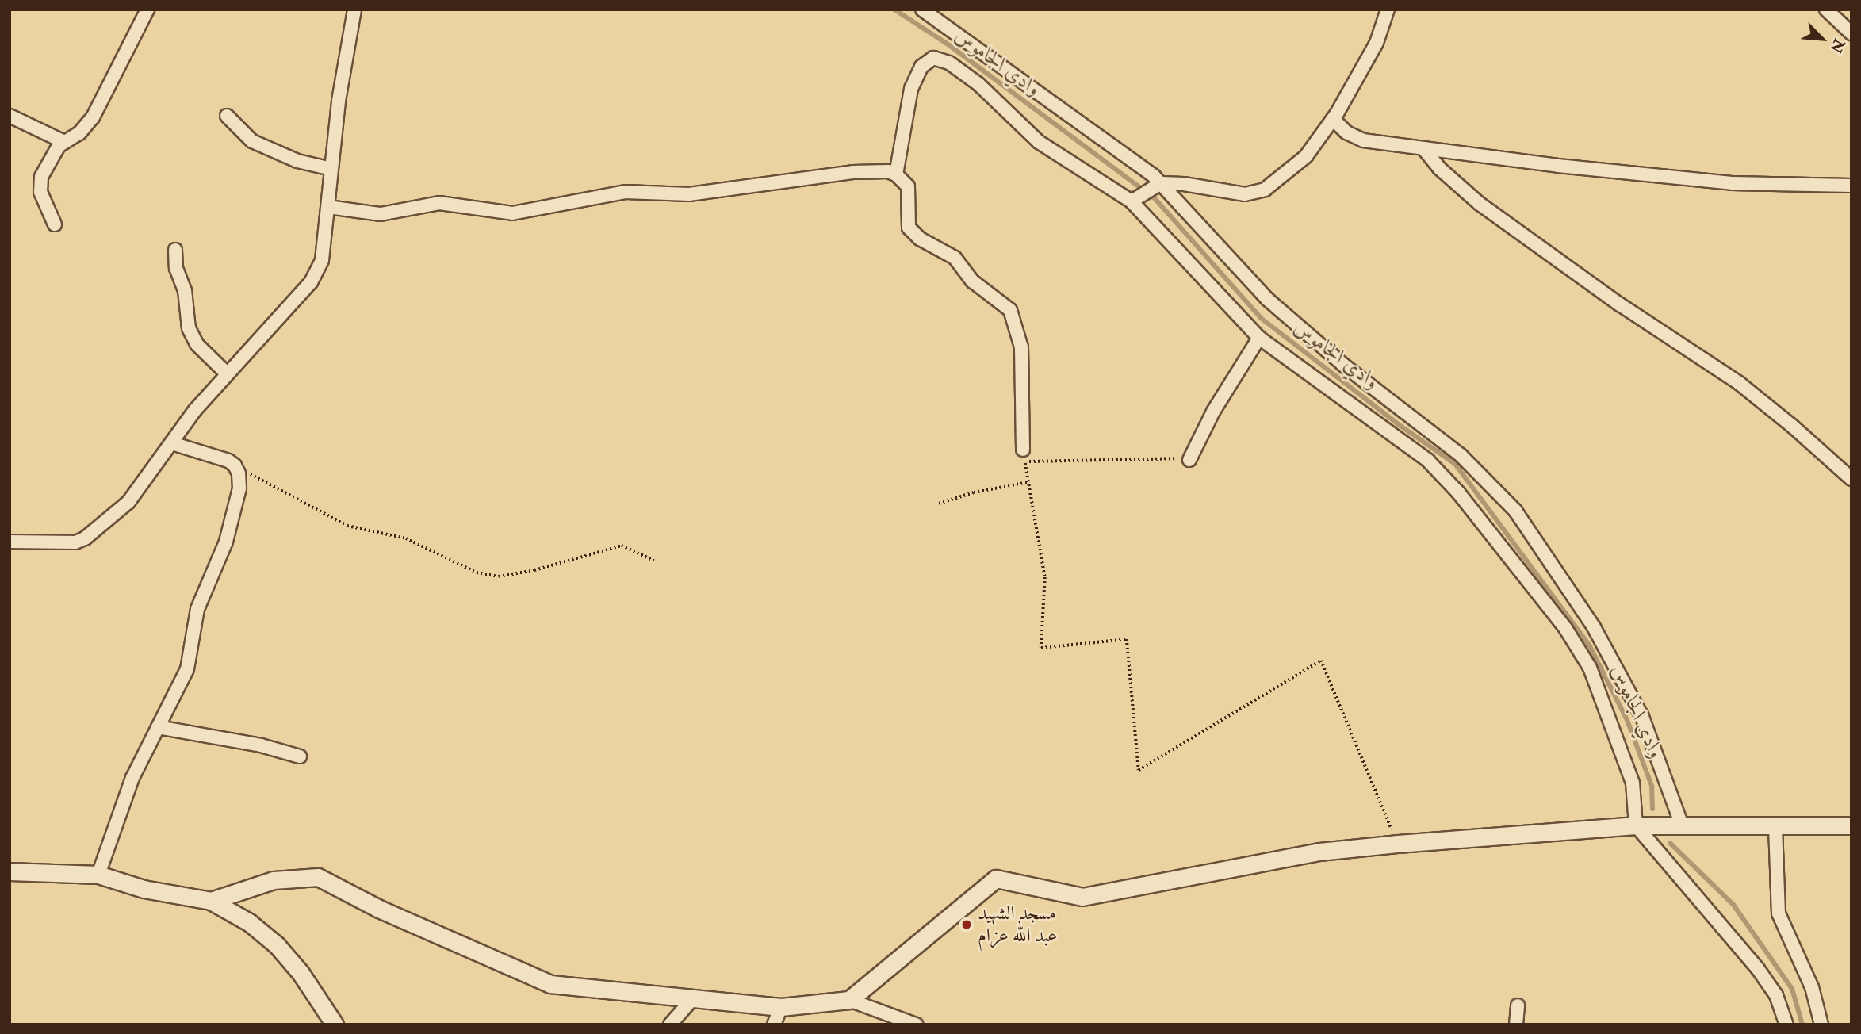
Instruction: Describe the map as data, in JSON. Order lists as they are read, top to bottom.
{
  "water": ["وادي الجاموس"],
  "places": ["مسجد الشهيد عبد الله عزام"],
  "north": "bottom right"
}
